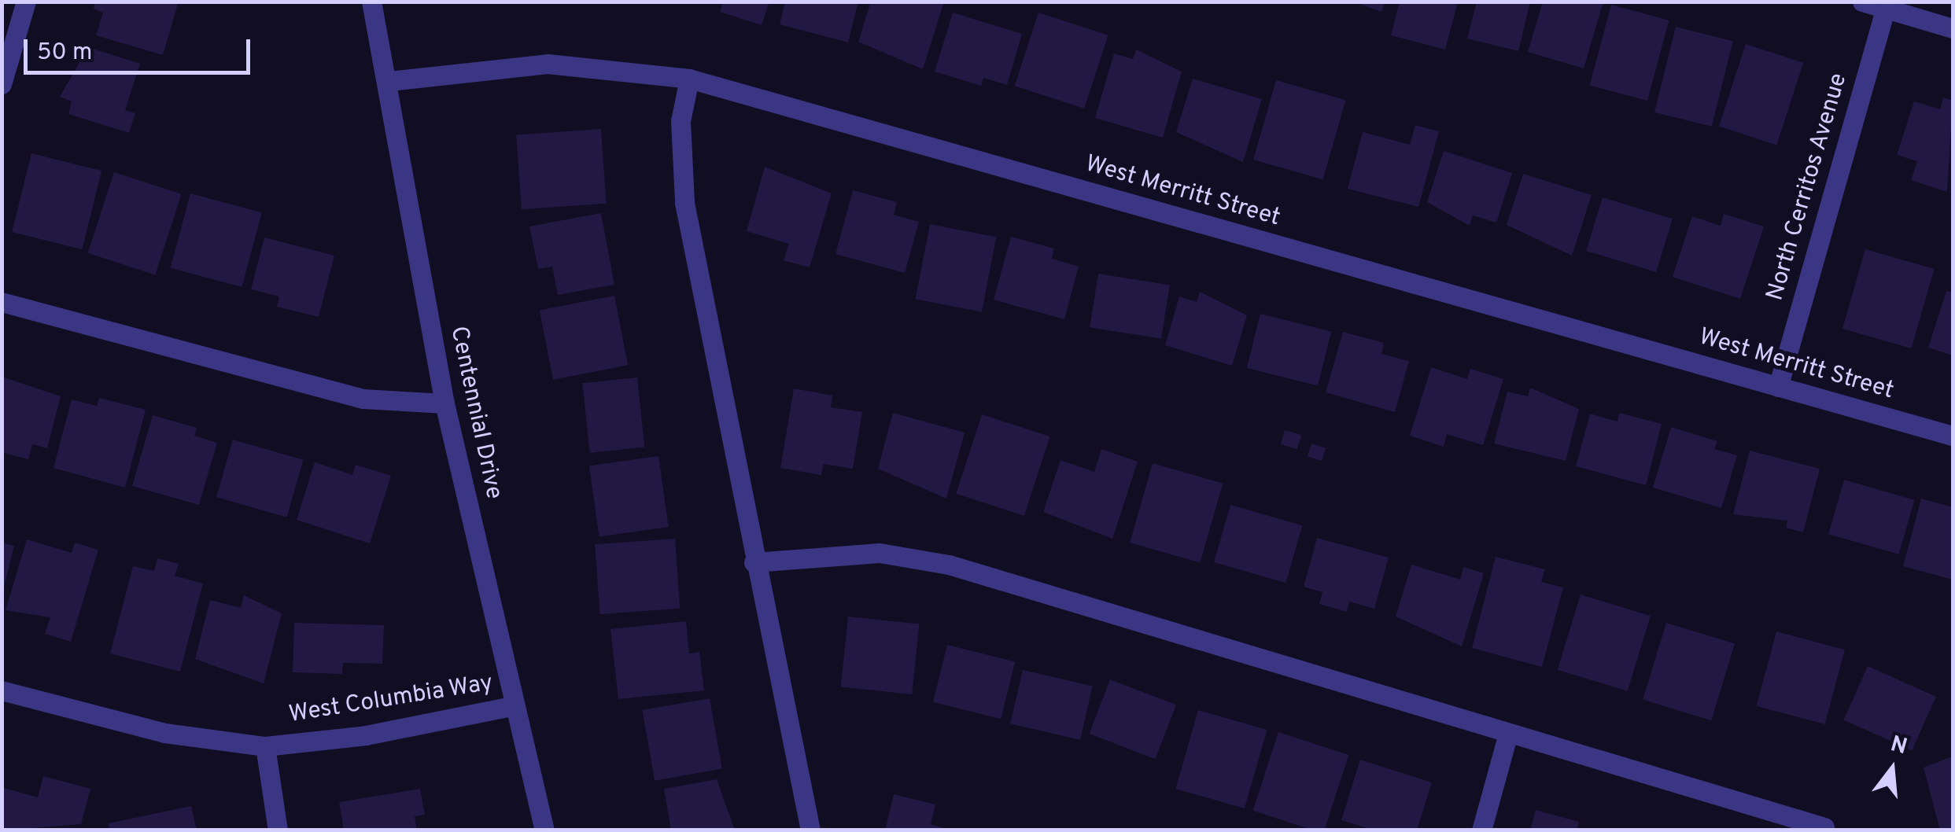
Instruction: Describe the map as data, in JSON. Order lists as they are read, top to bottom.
{
  "streets": {
    "street": [
      "North Cerritos Avenue",
      "West Merritt Street",
      "Centennial Drive",
      "West Columbia Way"
    ]
  },
  "crossings": [
    ["North Cerritos Avenue", "West Merritt Street"],
    ["West Merritt Street", "Centennial Drive"],
    ["Centennial Drive", "West Columbia Way"]
  ],
  "scale_bar": "50 m",
  "north": "top"
}
